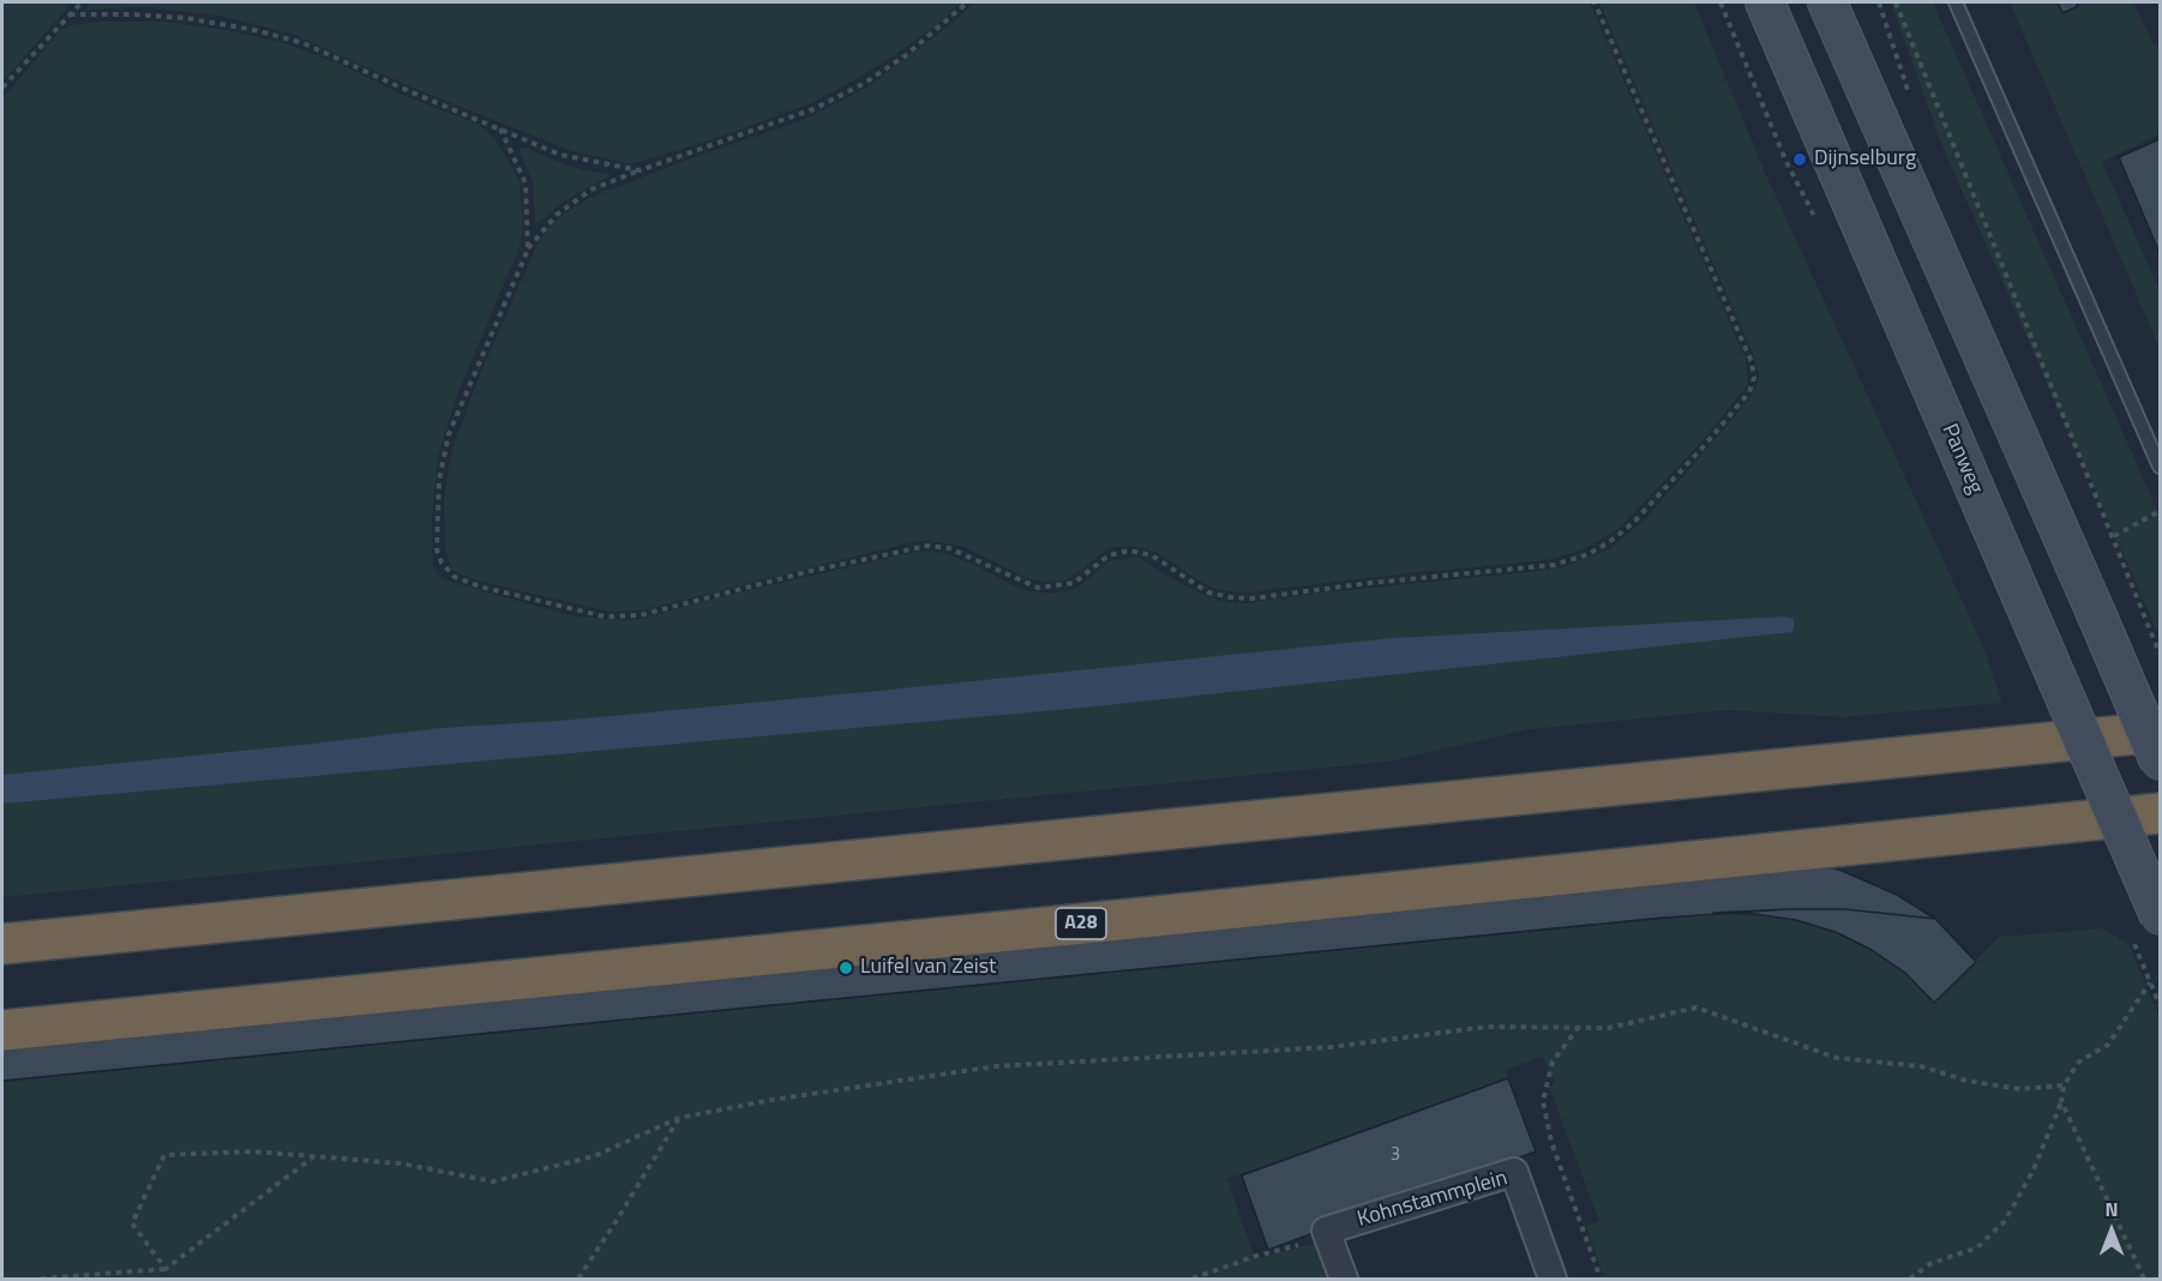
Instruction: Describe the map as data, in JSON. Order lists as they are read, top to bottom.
{
  "streets": {
    "highway": ["A28"],
    "main road": ["Panweg"],
    "street": ["Kohnstammplein"]
  },
  "places": ["Dijnselburg", "Luifel van Zeist"],
  "house_numbers": ["3"],
  "north": "top"
}
